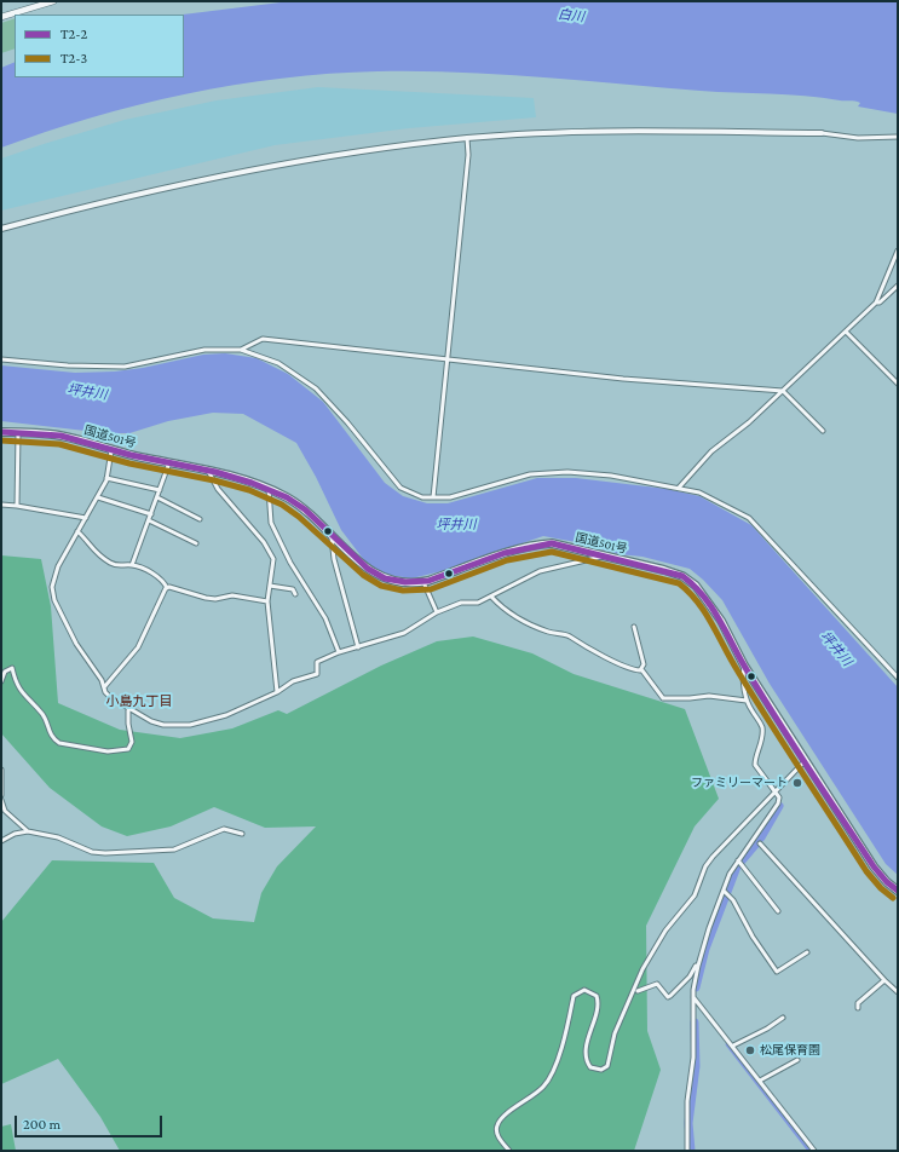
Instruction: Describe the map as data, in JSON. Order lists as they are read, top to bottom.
{
  "streets": {
    "highway": ["国道501号"]
  },
  "districts": ["小島九丁目"],
  "water": ["白川", "坪井川"],
  "places": ["ファミリーマート", "松尾保育園"],
  "lines": ["transit line T2-2", "transit line T2-3"],
  "legend": ["T2-2", "T2-3"],
  "scale_bar": "200 m"
}
